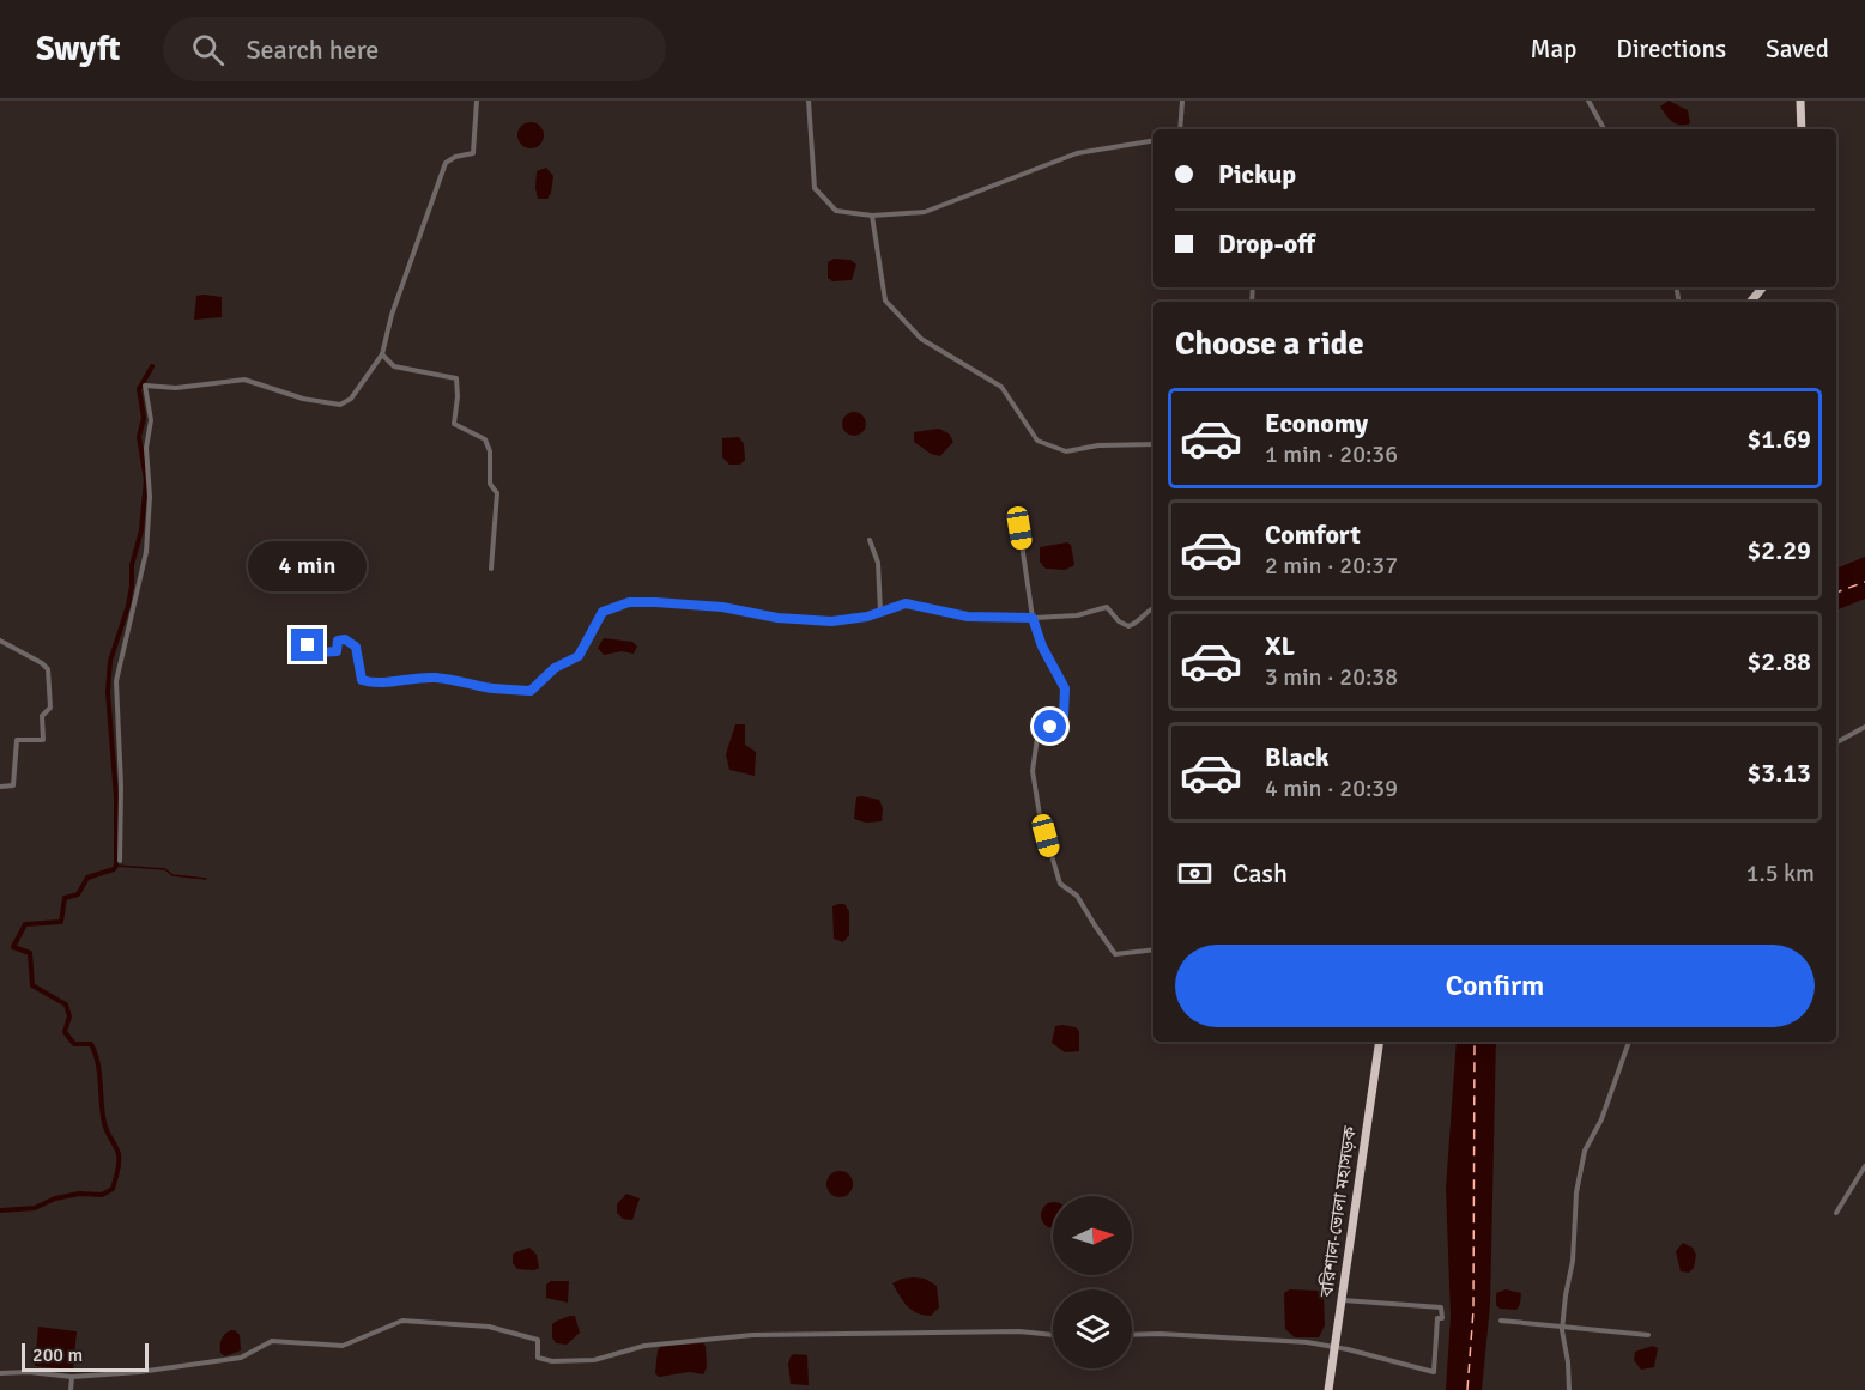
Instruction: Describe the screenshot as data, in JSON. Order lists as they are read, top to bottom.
{
  "streets": {
    "highway": ["বরিশাল-ভোলা মহাসড়ক"]
  },
  "scale_bar": "200 m",
  "north": "right",
  "page": {
    "header": "Swyft",
    "search": "Search here",
    "nav": ["Map", "Directions", "Saved"],
    "banner": ["Pickup", "Drop-off"],
    "heading": "Choose a ride",
    "list": [
      {
        "name": "Economy",
        "note": "1 min · 20:36",
        "value": "$1.69"
      },
      {
        "name": "Comfort",
        "note": "2 min · 20:37",
        "value": "$2.29"
      },
      {
        "name": "XL",
        "note": "3 min · 20:38",
        "value": "$2.88"
      },
      {
        "name": "Black",
        "note": "4 min · 20:39",
        "value": "$3.13"
      }
    ],
    "bubble": "4 min",
    "pay": ["Cash", "1.5 km"],
    "buttons": "Confirm",
    "scale": "200 m"
  }
}
